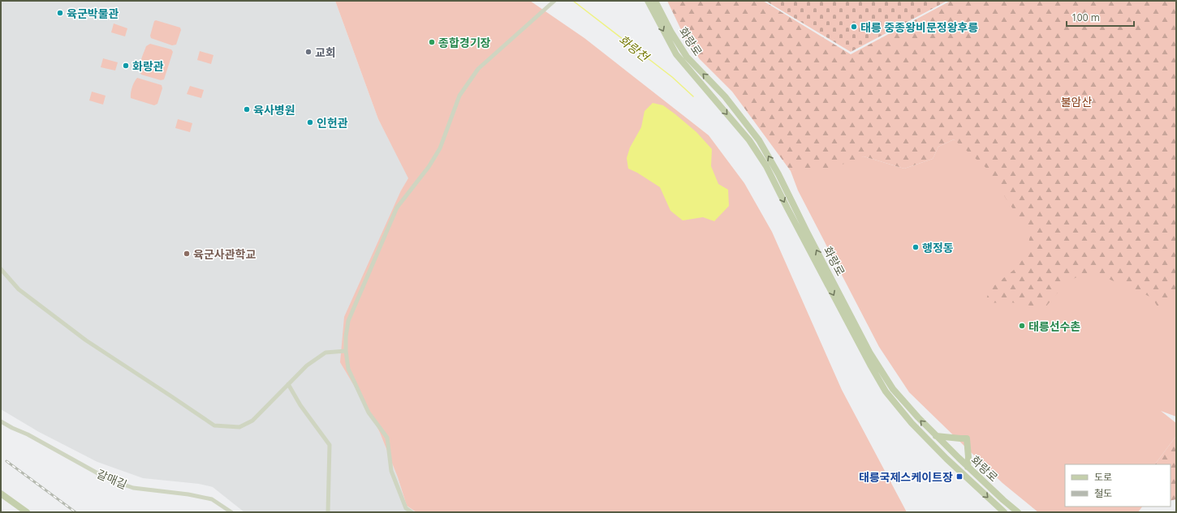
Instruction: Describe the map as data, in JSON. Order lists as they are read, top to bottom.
{
  "streets": {
    "main road": ["화랑로"],
    "street": ["갈매길"]
  },
  "water": ["화랑천"],
  "parks": ["불암산"],
  "places": {
    "other": [
      "육군박물관",
      "태릉 중종왕비문정왕후릉",
      "종합경기장",
      "교회",
      "화랑관",
      "육사병원",
      "인헌관",
      "행정동",
      "육군사관학교",
      "태릉선수촌"
    ],
    "transit": ["태릉국제스케이트장"]
  },
  "legend": ["도로", "철도"],
  "scale_bar": "100 m"
}
